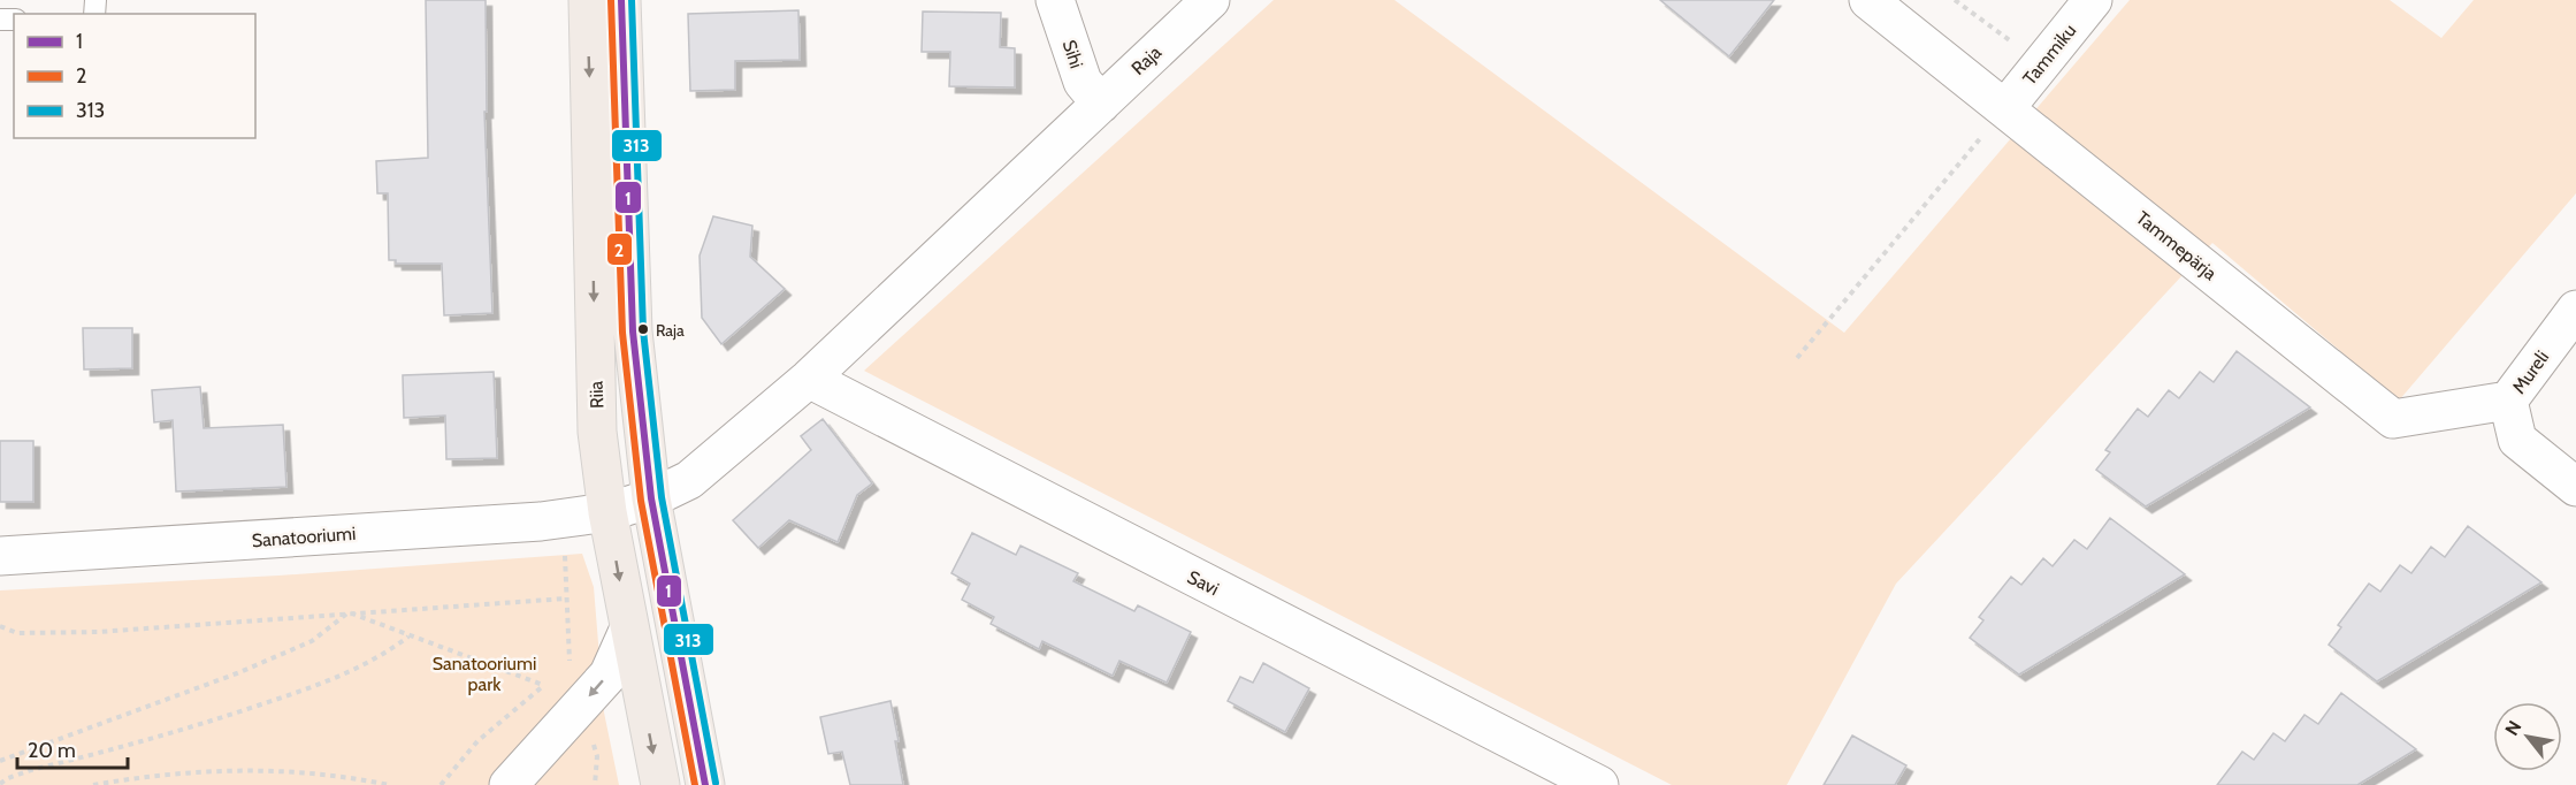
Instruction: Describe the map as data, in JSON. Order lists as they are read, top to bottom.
{
  "streets": {
    "highway": ["Riia"],
    "street": [
      "Sihi",
      "Tammiku",
      "Raja",
      "Tammepärja",
      "Mureli",
      "Sanatooriumi",
      "Savi"
    ]
  },
  "crossings": [
    ["Sihi", "Raja"],
    ["Tammiku", "Tammepärja"],
    ["Raja", "Riia"],
    ["Raja", "Sanatooriumi"],
    ["Raja", "Savi"],
    ["Tammepärja", "Mureli"],
    ["Riia", "Sanatooriumi"]
  ],
  "parks": ["Sanatooriumi park"],
  "places": ["Raja"],
  "lines": ["transit line 1", "transit line 2", "transit line 313"],
  "legend": ["1", "2", "313"],
  "scale_bar": "20 m",
  "north": "top left"
}
